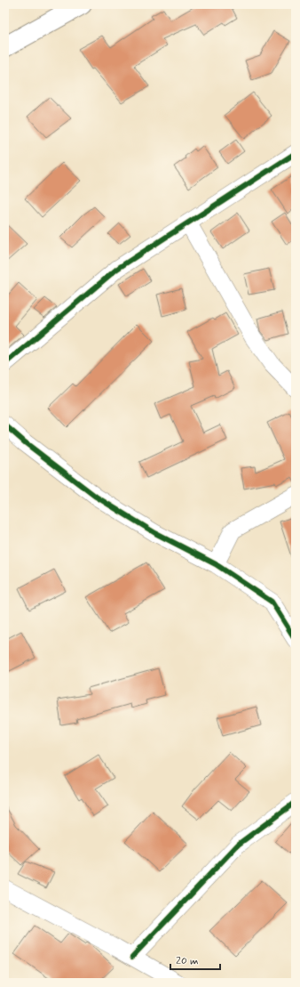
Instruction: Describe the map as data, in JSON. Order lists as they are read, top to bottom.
{
  "scale_bar": "20 m"
}
